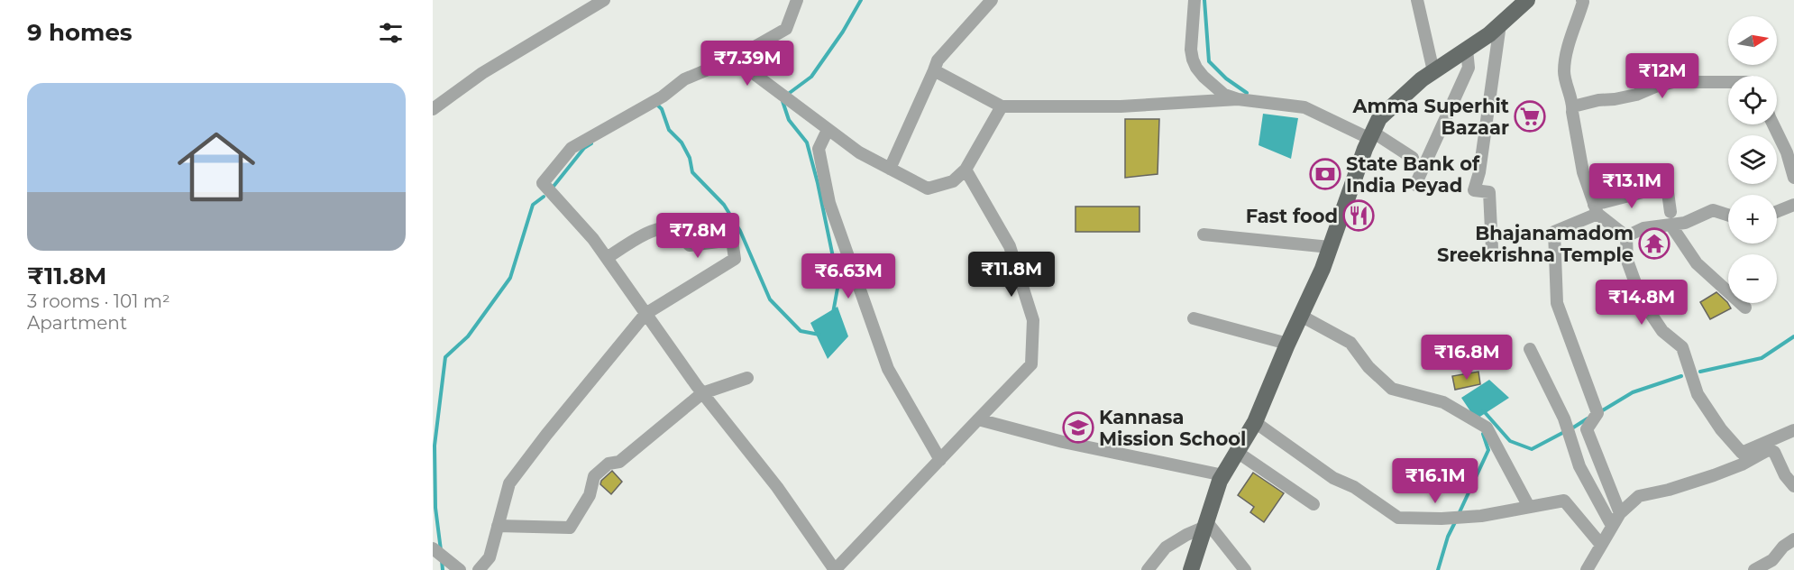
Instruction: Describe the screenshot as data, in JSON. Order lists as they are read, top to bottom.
{
  "places": {
    "supermarket": ["Amma Superhit Bazaar"],
    "bank": ["State Bank of India Peyad"],
    "restaurant": ["Fast food"],
    "temple": ["Bhajanamadom Sreekrishna Temple"],
    "school or university": ["Kannasa Mission School"]
  },
  "north": "right",
  "page": {
    "heading": "9 homes",
    "map_buttons": ["+", "−"],
    "price": [
      "₹7.39M",
      "₹12M",
      "₹13.1M",
      "₹7.8M",
      "₹11.8M",
      "₹6.63M",
      "₹14.8M",
      "₹16.8M",
      "₹16.1M"
    ],
    "list": [
      {
        "name": "₹11.8M",
        "note": "3 rooms · 101 m² · Apartment"
      }
    ]
  }
}
